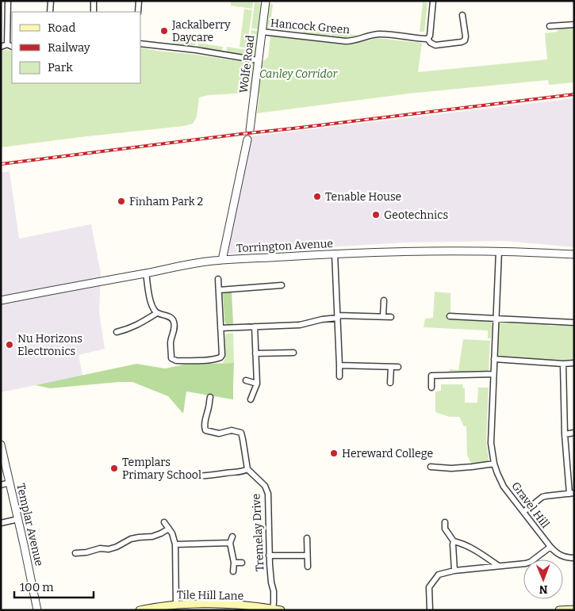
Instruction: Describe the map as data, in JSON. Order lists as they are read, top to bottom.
{
  "streets": {
    "main road": ["Tile Hill Lane"],
    "street": [
      "Hancock Green",
      "Wolfe Road",
      "Torrington Avenue",
      "Gravel Hill",
      "Templar Avenue",
      "Tremelay Drive"
    ]
  },
  "crossings": [
    ["Hancock Green", "Wolfe Road"],
    ["Torrington Avenue", "Gravel Hill"],
    ["Tremelay Drive", "Tile Hill Lane"]
  ],
  "parks": ["Canley Corridor"],
  "places": [
    "Jackalberry Daycare",
    "Tenable House",
    "Finham Park 2",
    "Geotechnics",
    "Nu Horizons Electronics",
    "Hereward College",
    "Templars Primary School"
  ],
  "legend": ["Road", "Railway", "Park"],
  "scale_bar": "100 m",
  "north": "bottom"
}
